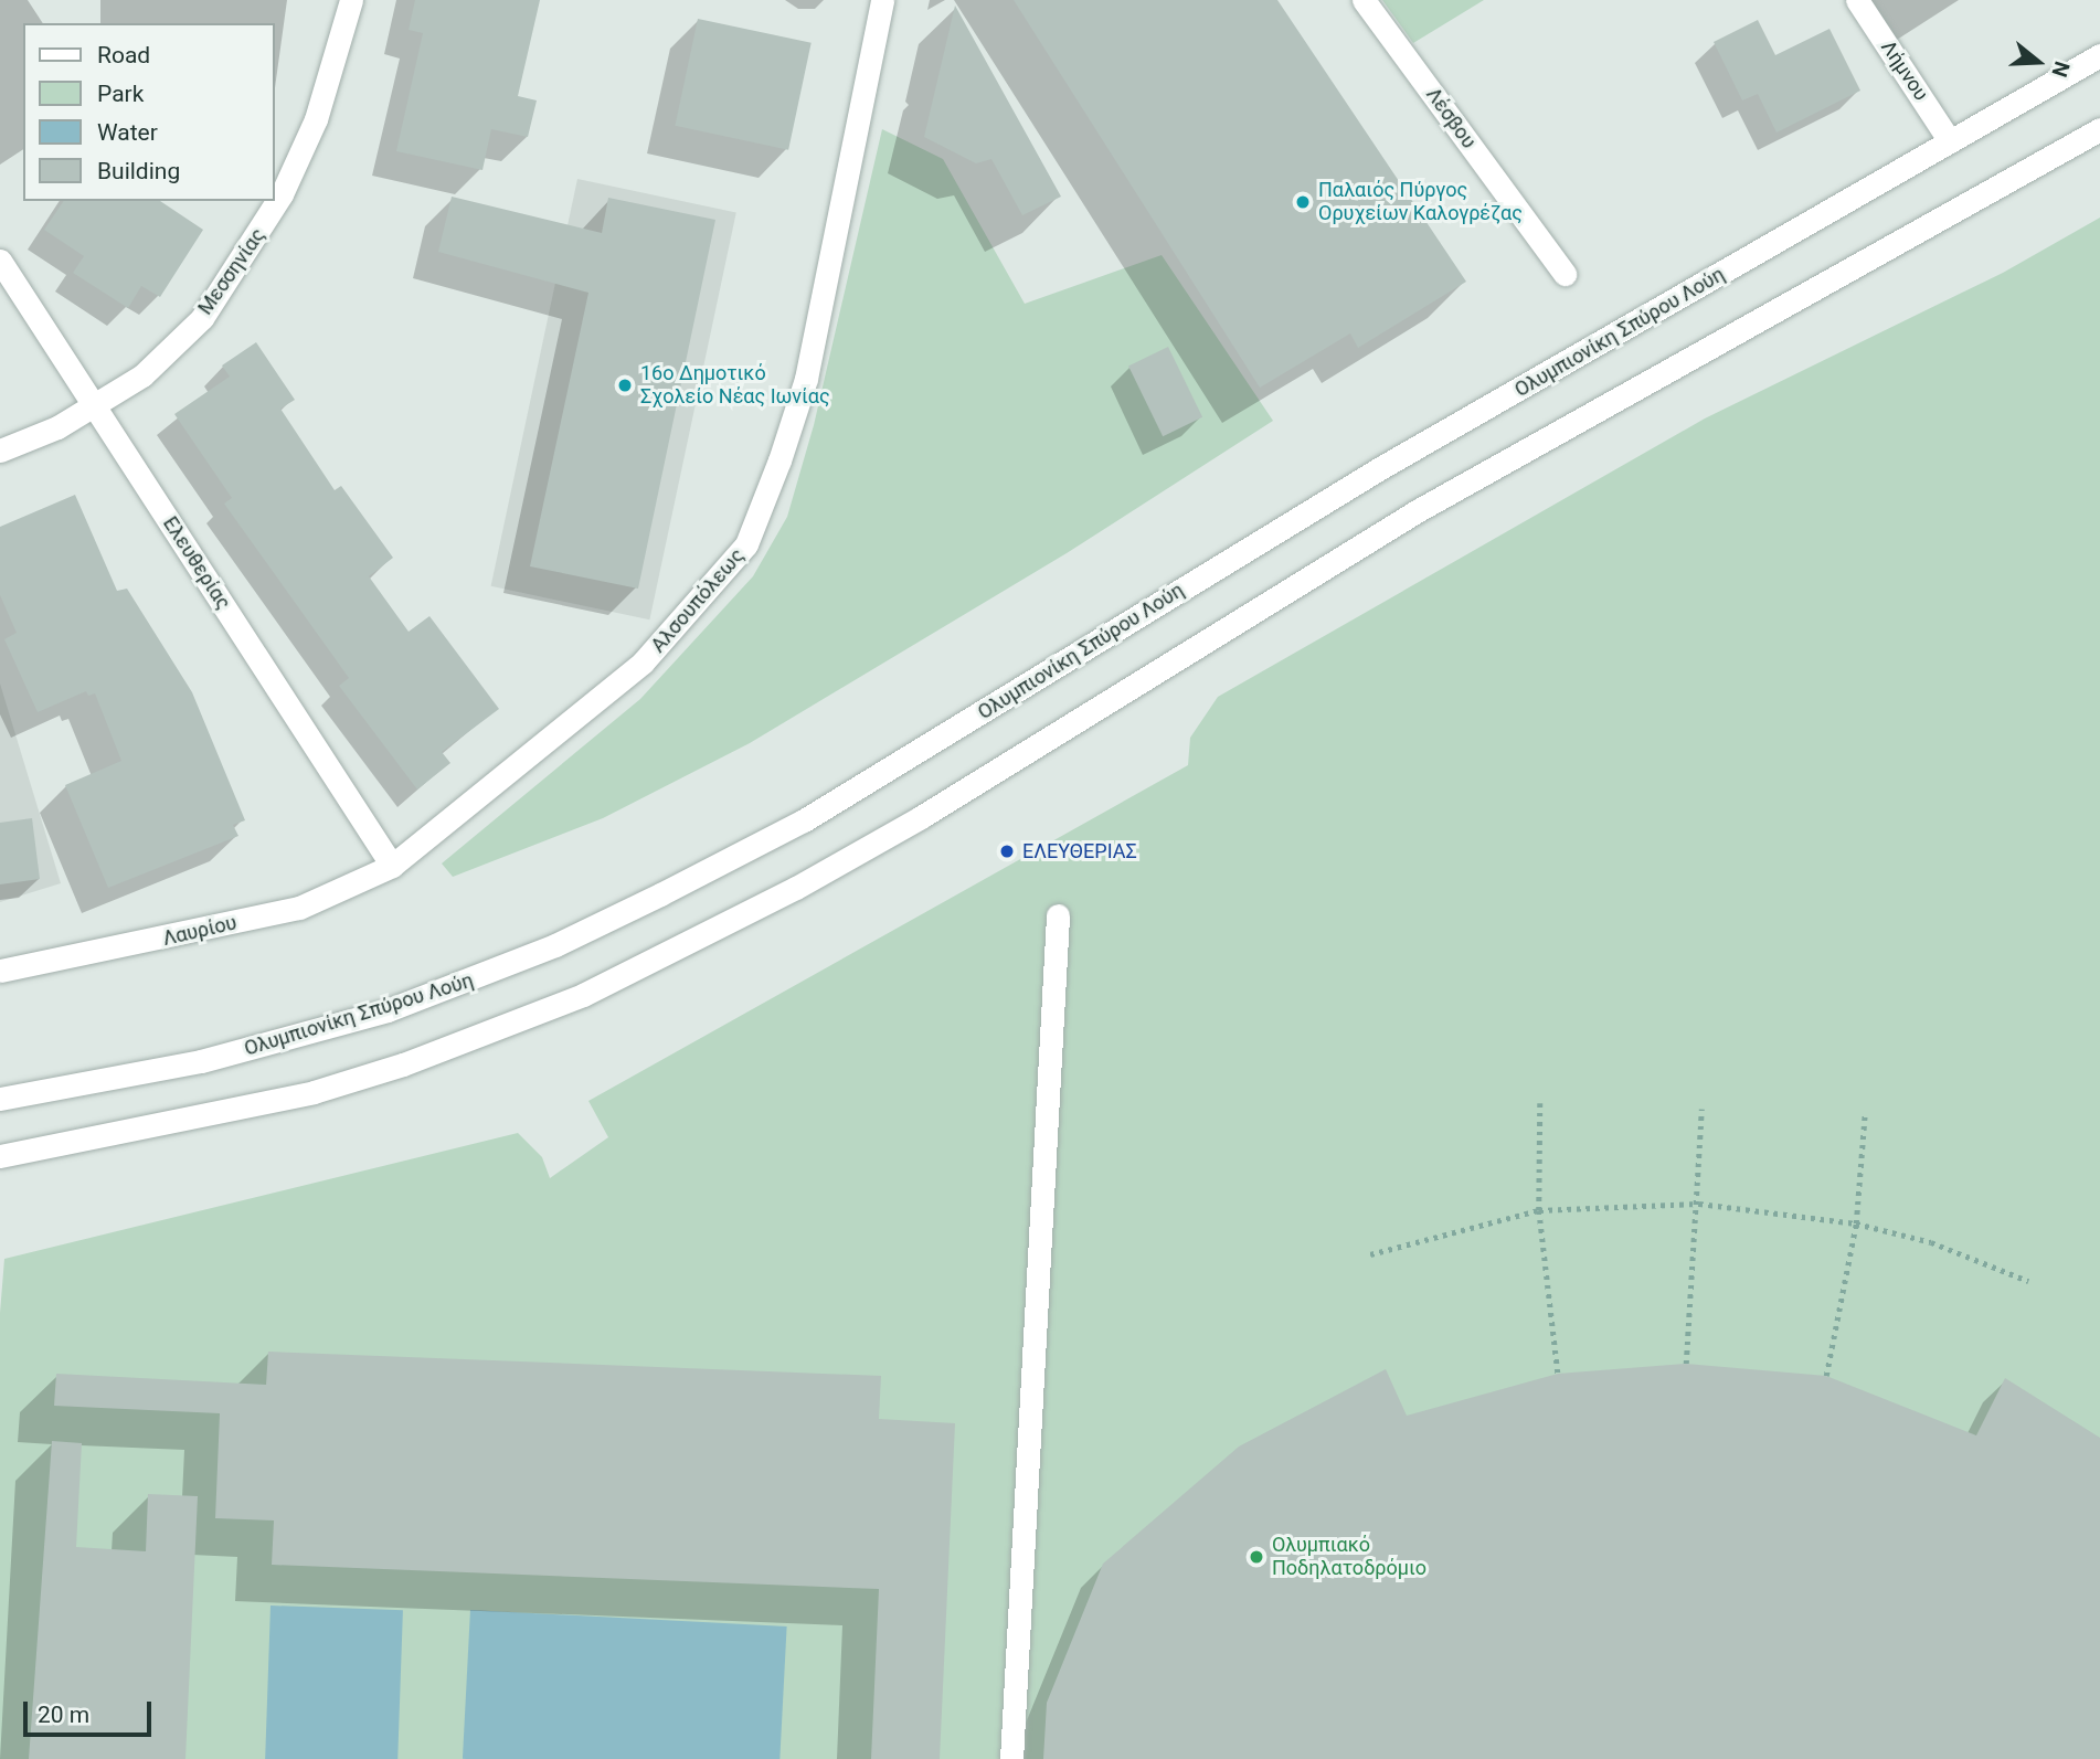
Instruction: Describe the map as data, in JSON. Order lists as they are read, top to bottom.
{
  "streets": {
    "main road": [
      "Λήμνου",
      "Λέσβου",
      "Μεσσηνίας",
      "Ολυμπιονίκη Σπύρου Λούη",
      "Ελευθερίας",
      "Αλσουπόλεως",
      "Λαυρίου"
    ]
  },
  "crossings": [
    ["Λήμνου", "Ολυμπιονίκη Σπύρου Λούη"],
    ["Μεσσηνίας", "Ελευθερίας"],
    ["Ελευθερίας", "Αλσουπόλεως"],
    ["Ελευθερίας", "Λαυρίου"],
    ["Αλσουπόλεως", "Λαυρίου"]
  ],
  "places": [
    "Παλαιός Πύργος Ορυχείων Καλογρέζας",
    "16ο Δημοτικό Σχολείο Νέας Ιωνίας",
    "ΕΛΕΥΘΕΡΙΑΣ",
    "Ολυμπιακό Ποδηλατοδρόμιο"
  ],
  "legend": [
    "Road",
    "Park",
    "Water",
    "Building"
  ],
  "scale_bar": "20 m",
  "north": "right"
}
